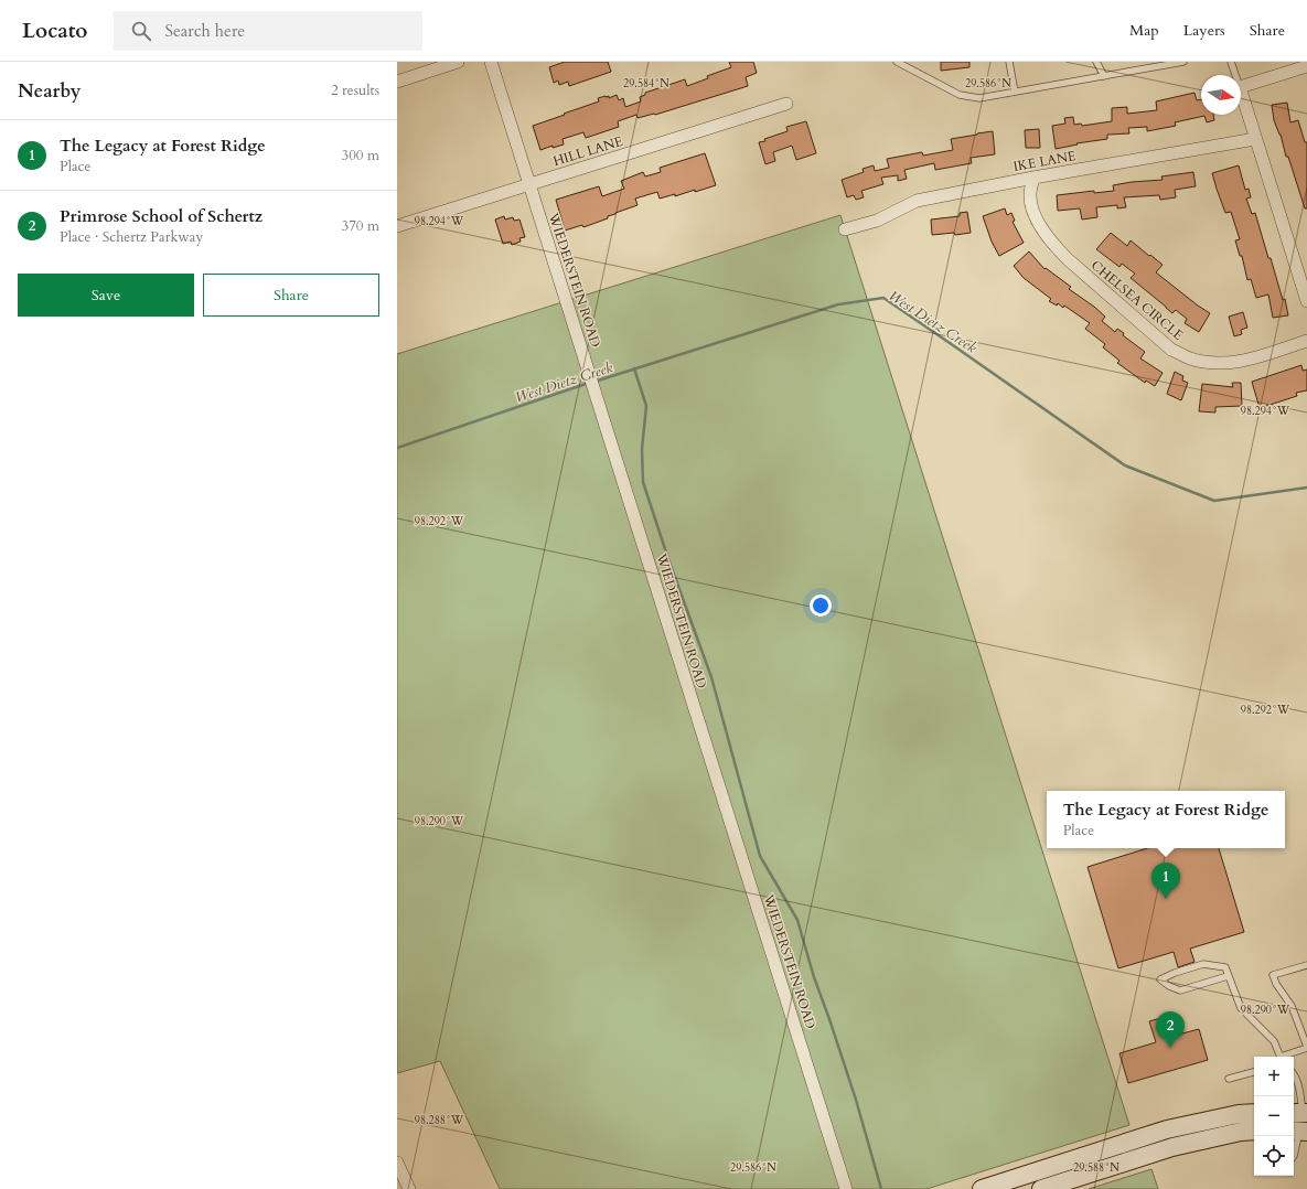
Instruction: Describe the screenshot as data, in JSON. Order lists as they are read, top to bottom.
{
  "streets": {
    "street": [
      "HILL LANE",
      "IKE LANE",
      "WIEDERSTEIN ROAD",
      "CHELSEA CIRCLE"
    ]
  },
  "crossings": [
    ["HILL LANE", "WIEDERSTEIN ROAD"],
    ["IKE LANE", "CHELSEA CIRCLE"]
  ],
  "water": ["West Dietz Creek"],
  "north": "right",
  "page": {
    "header": "Locato",
    "search": "Search here",
    "nav": ["Map", "Layers", "Share"],
    "heading": ["Nearby", "2 results"],
    "list": [
      {
        "mark": "1",
        "name": "The Legacy at Forest Ridge",
        "note": "Place",
        "value": "300 m"
      },
      {
        "mark": "2",
        "name": "Primrose School of Schertz",
        "note": "Place · Schertz Parkway",
        "value": "370 m"
      }
    ],
    "buttons": ["Save", "Share"],
    "popup": ["The Legacy at Forest Ridge", "Place"],
    "pins": ["1", "2"],
    "map_buttons": ["+", "−"]
  },
  "coordinates": [
    "29.584°N",
    "29.586°N",
    "98.294°W",
    "98.292°W",
    "98.290°W",
    "98.288°W",
    "29.588°N"
  ]
}
